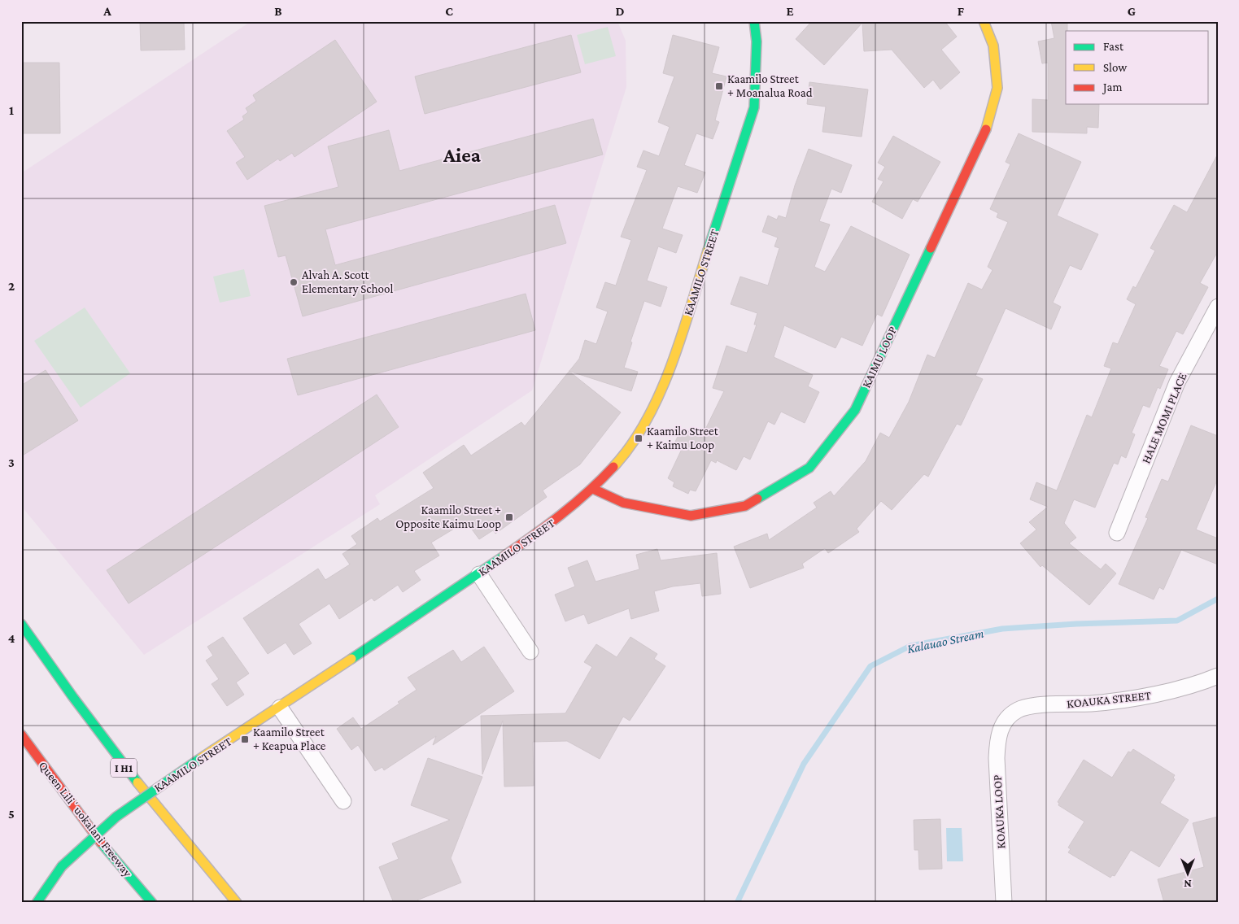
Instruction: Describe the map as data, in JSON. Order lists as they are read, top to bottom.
{
  "streets": {
    "main road": [
      "KAAMILO STREET",
      "KAIMU LOOP",
      "I H1",
      "Queen Liliʻuokalani Freeway"
    ],
    "street": ["HALE MOMI PLACE", "KOAUKA STREET", "KOAUKA LOOP"]
  },
  "crossings": [
    ["KAAMILO STREET", "KAIMU LOOP"],
    ["KOAUKA STREET", "KOAUKA LOOP"]
  ],
  "districts": ["Aiea"],
  "water": ["Kalauao Stream"],
  "places": {
    "transit": [
      "Kaamilo Street + Moanalua Road",
      "Kaamilo Street + Kaimu Loop",
      "Kaamilo Street + Opposite Kaimu Loop",
      "Kaamilo Street + Keapua Place"
    ],
    "other": ["Alvah A. Scott Elementary School"]
  },
  "legend": ["Fast", "Slow", "Jam"],
  "north": "bottom",
  "grid": {
    "columns": [
      "A",
      "B",
      "C",
      "D",
      "E",
      "F",
      "G"
    ],
    "rows": [
      "1",
      "2",
      "3",
      "4",
      "5"
    ]
  }
}
